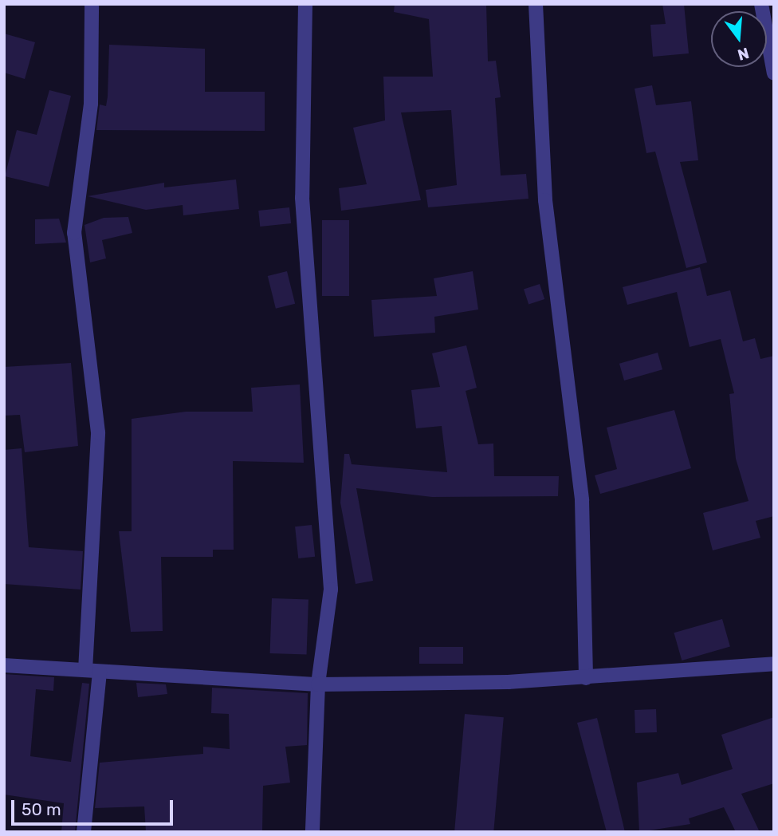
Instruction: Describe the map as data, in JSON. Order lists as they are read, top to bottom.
{
  "scale_bar": "50 m",
  "north": "bottom"
}
